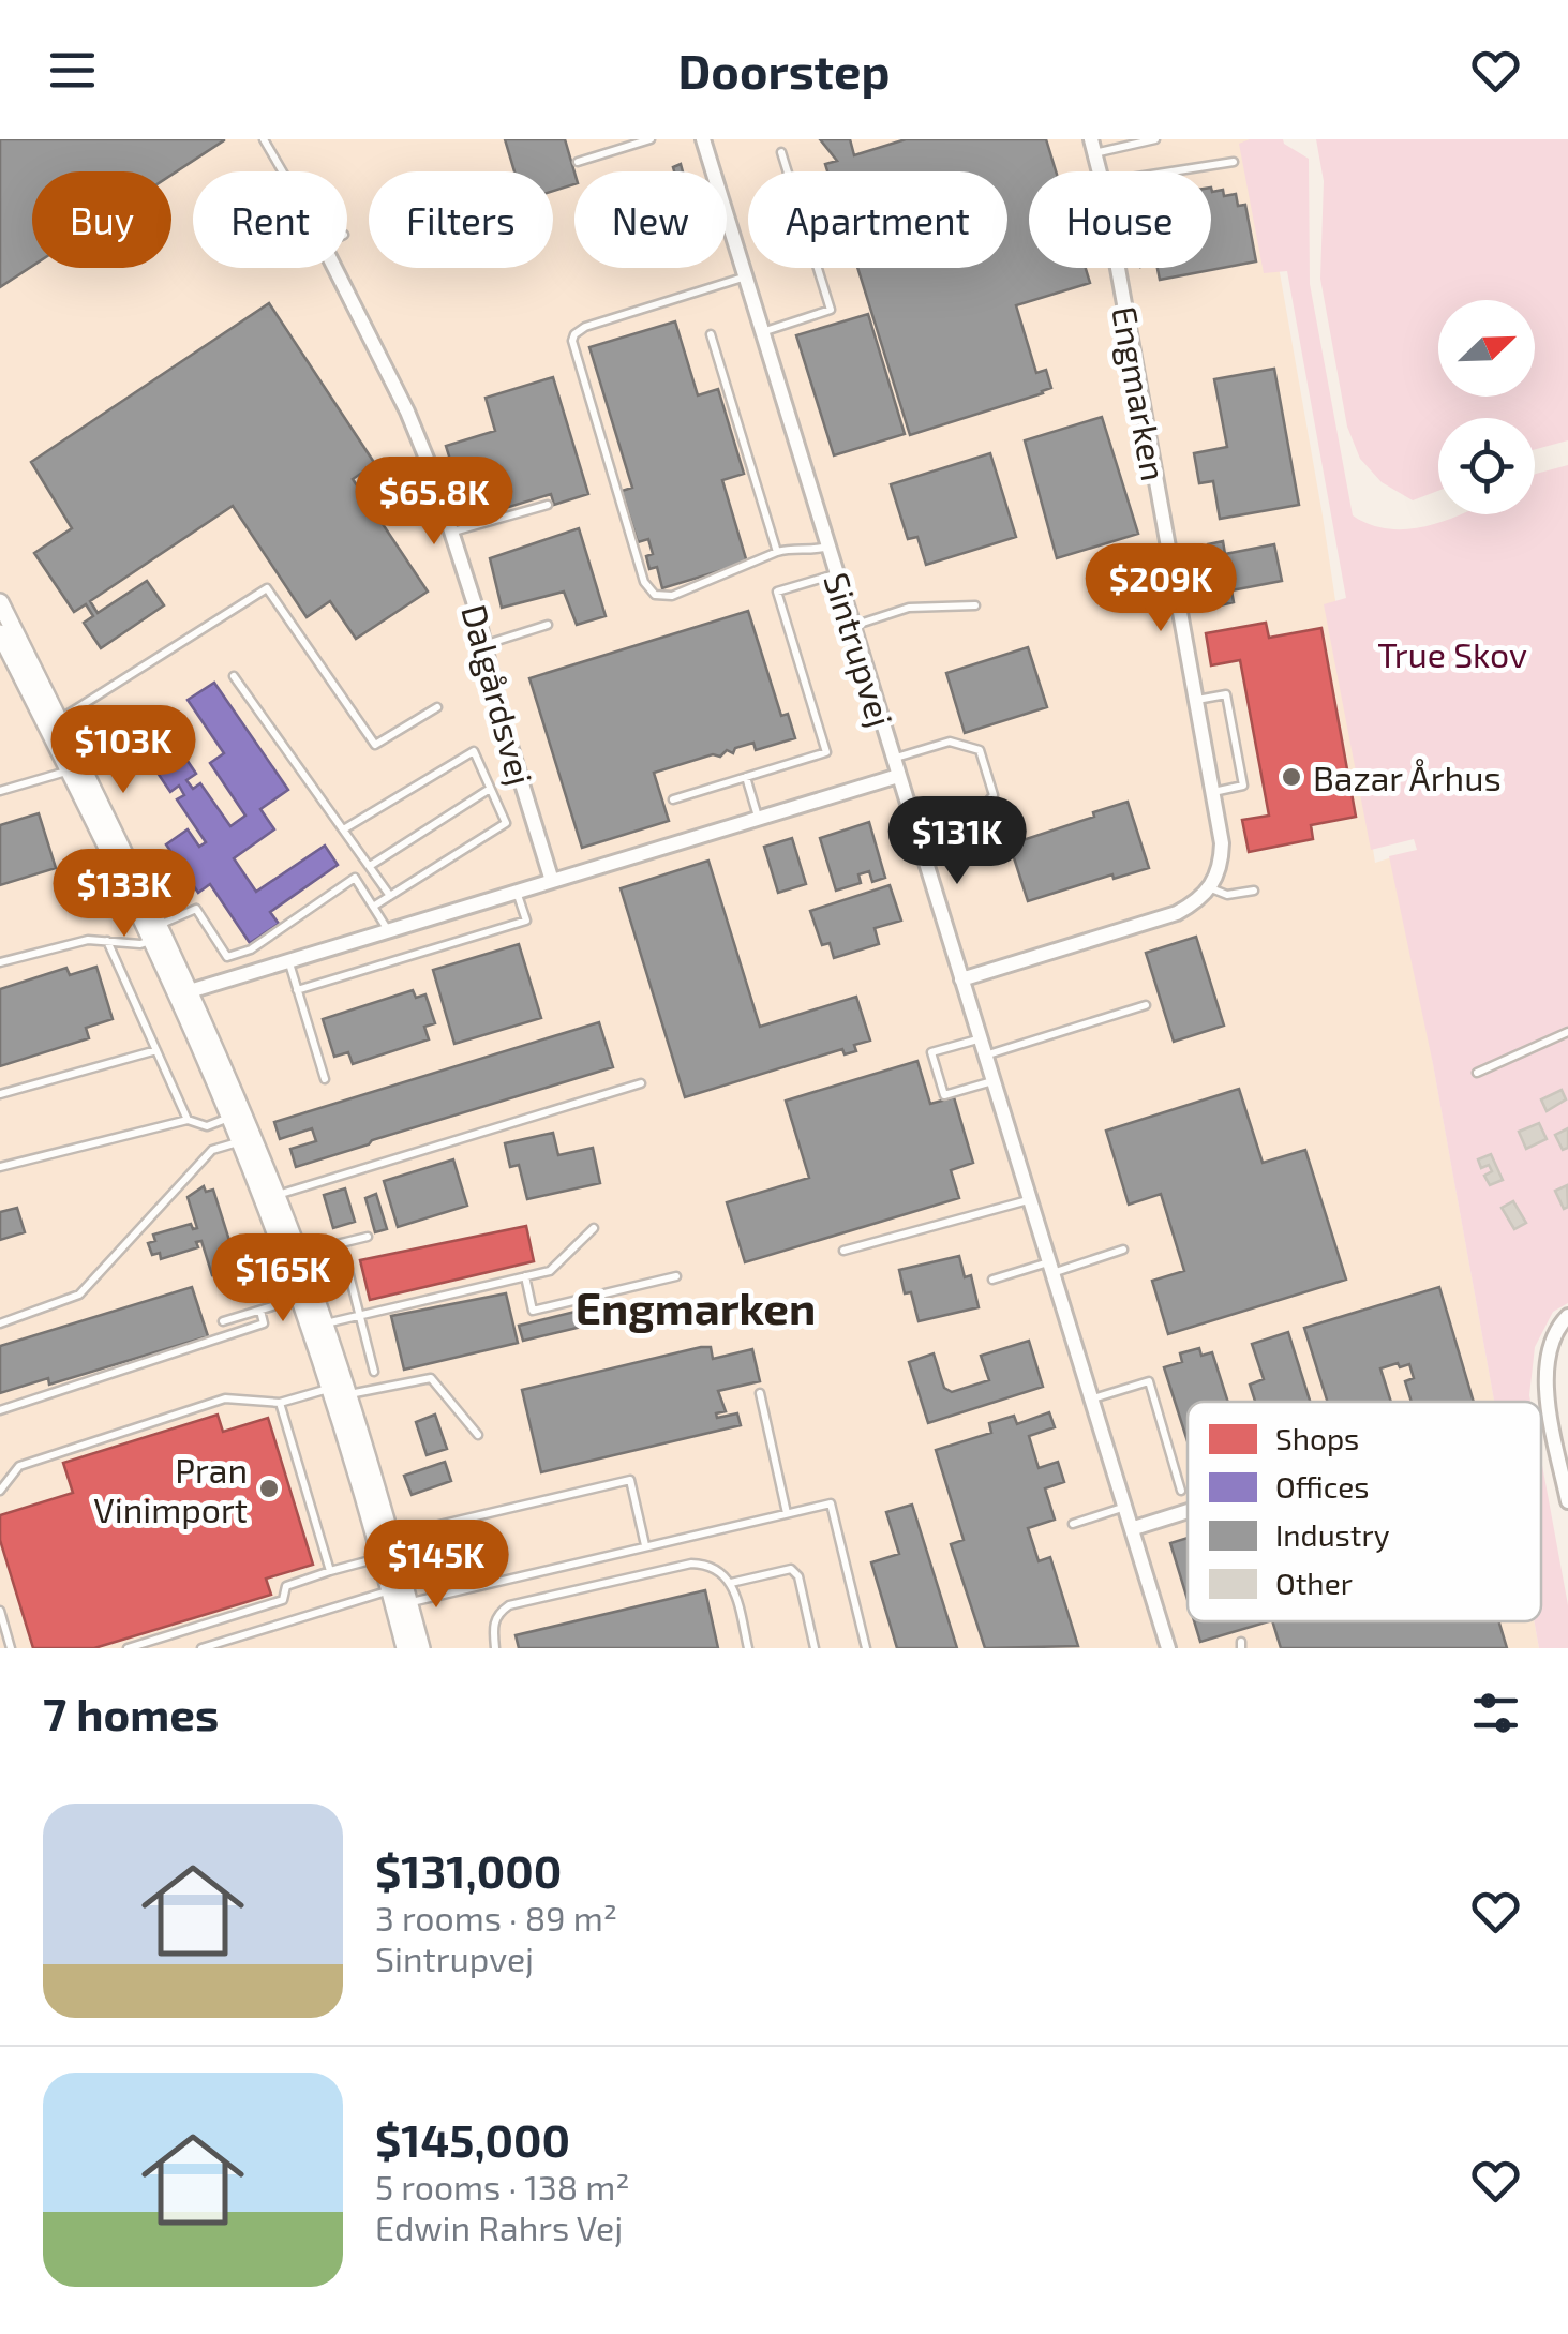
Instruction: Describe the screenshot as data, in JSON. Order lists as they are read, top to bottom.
{
  "streets": {
    "street": ["Engmarken", "Sintrupvej", "Dalgårdsvej"]
  },
  "districts": ["Engmarken"],
  "parks": ["True Skov"],
  "places": ["Bazar Århus", "Pran Vinimport"],
  "legend": [
    "Shops",
    "Offices",
    "Industry",
    "Other"
  ],
  "north": "top right",
  "page": {
    "header": "Doorstep",
    "chip": [
      "Buy",
      "Rent",
      "Filters",
      "New",
      "Apartment",
      "House"
    ],
    "price": [
      "$65.8K",
      "$209K",
      "$103K",
      "$131K",
      "$133K",
      "$165K",
      "$145K"
    ],
    "heading": "7 homes",
    "list": [
      {
        "name": "$131,000",
        "note": "3 rooms · 89 m² · Sintrupvej"
      },
      {
        "name": "$145,000",
        "note": "5 rooms · 138 m² · Edwin Rahrs Vej"
      }
    ]
  }
}
